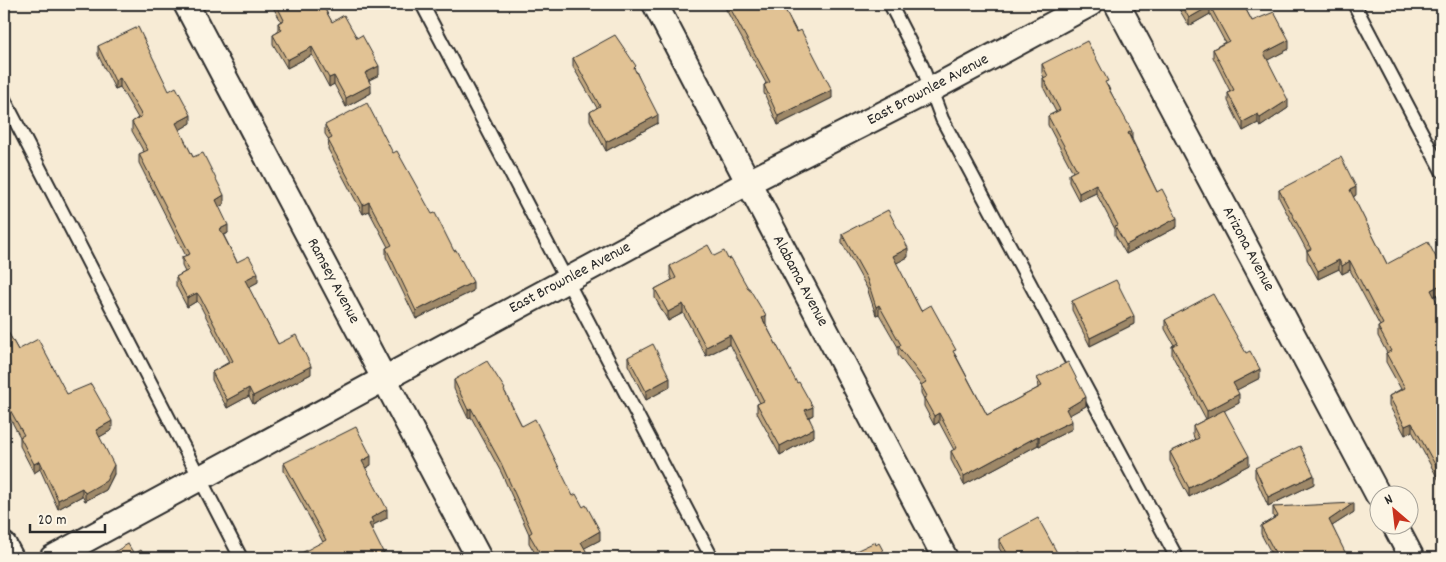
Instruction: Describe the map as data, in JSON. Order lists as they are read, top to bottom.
{
  "streets": {
    "street": [
      "East Brownlee Avenue",
      "Arizona Avenue",
      "Ramsey Avenue",
      "Alabama Avenue"
    ]
  },
  "crossings": [
    ["East Brownlee Avenue", "Ramsey Avenue"],
    ["East Brownlee Avenue", "Alabama Avenue"]
  ],
  "scale_bar": "20 m",
  "north": "top left"
}
